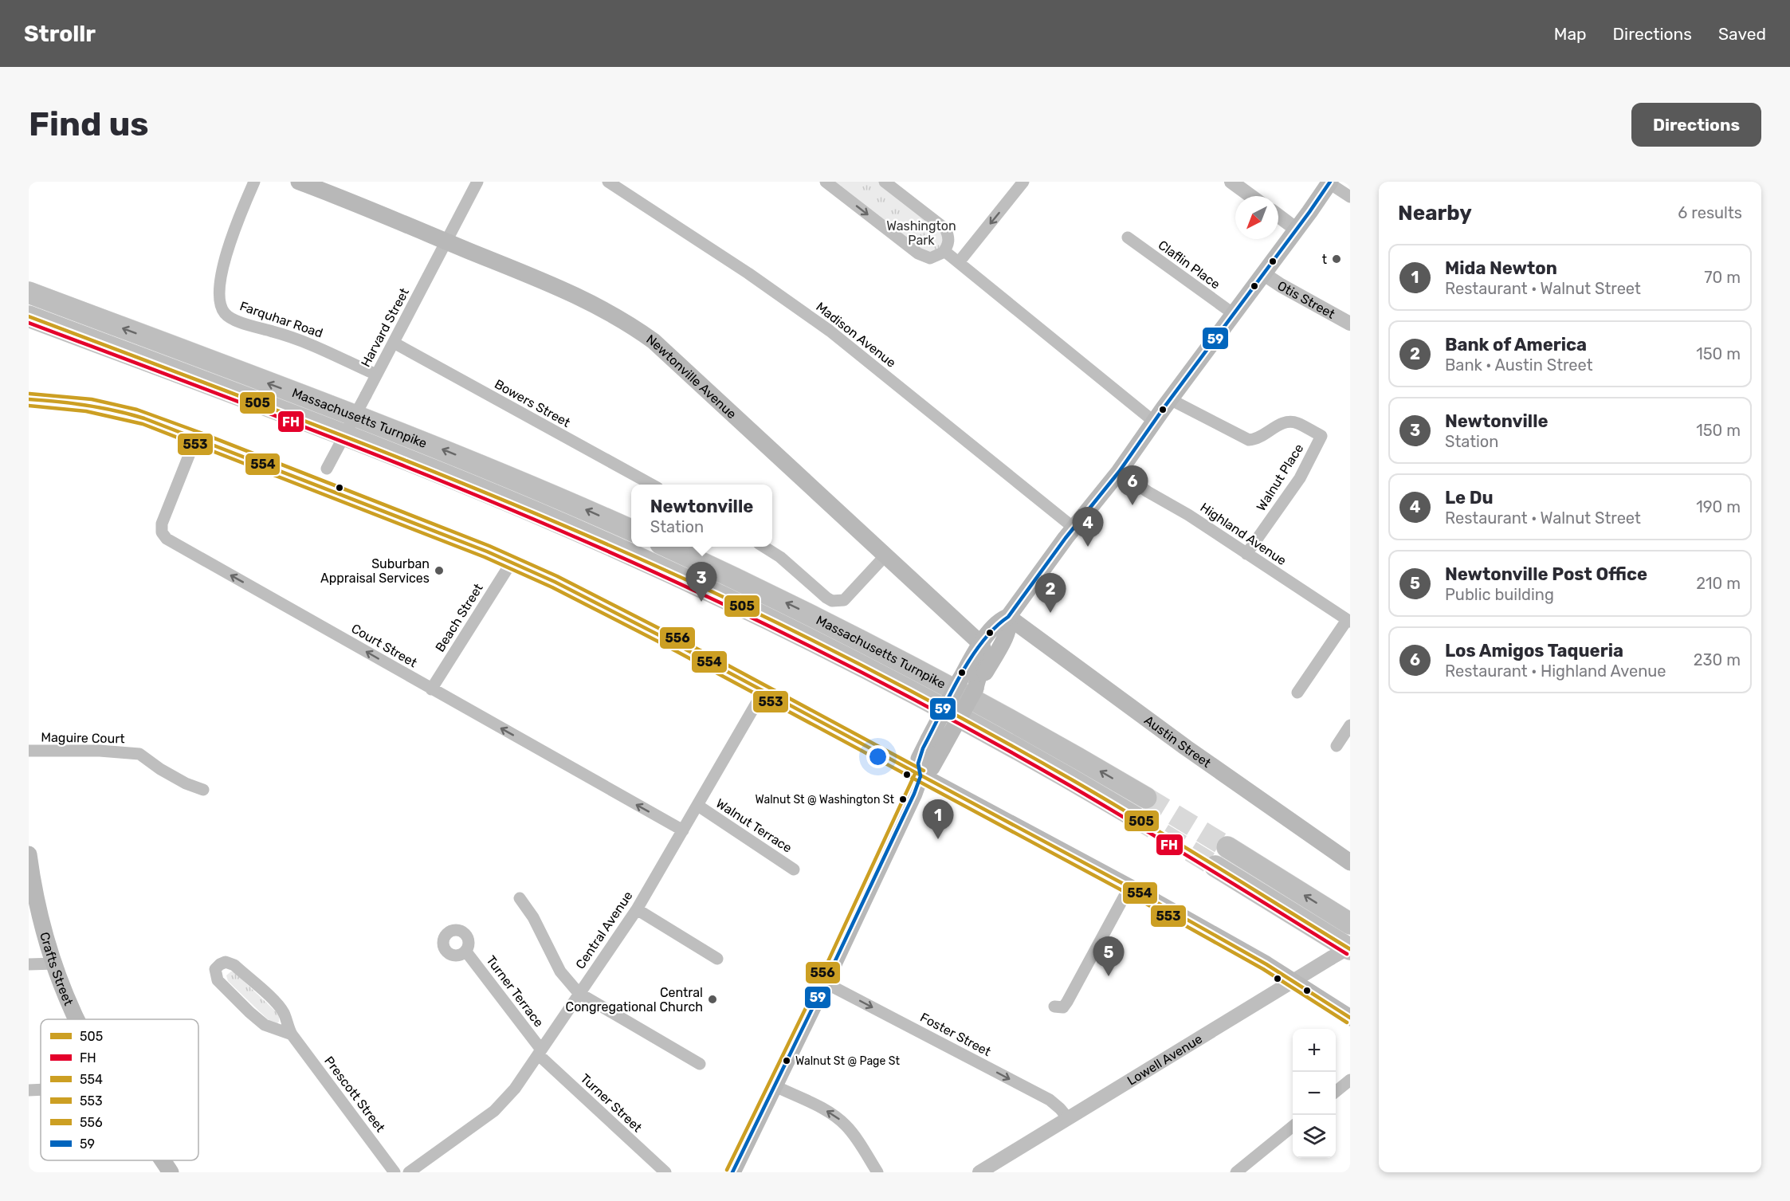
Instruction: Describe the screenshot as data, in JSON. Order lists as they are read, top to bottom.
{
  "streets": {
    "highway": ["Massachusetts Turnpike"],
    "main road": ["Newtonville Avenue", "Austin Street", "Crafts Street"],
    "street": [
      "Claflin Place",
      "Otis Street",
      "Farquhar Road",
      "Harvard Street",
      "Madison Avenue",
      "Bowers Street",
      "Walnut Place",
      "Highland Avenue",
      "Beach Street",
      "Court Street",
      "Maguire Court",
      "Walnut Terrace",
      "Central Avenue",
      "Turner Terrace",
      "Foster Street",
      "Lowell Avenue",
      "Prescott Street",
      "Turner Street"
    ]
  },
  "crossings": [
    ["Farquhar Road", "Harvard Street"],
    ["Harvard Street", "Newtonville Avenue"],
    ["Harvard Street", "Bowers Street"],
    ["Walnut Place", "Highland Avenue"],
    ["Beach Street", "Court Street"],
    ["Court Street", "Central Avenue"],
    ["Walnut Terrace", "Central Avenue"],
    ["Central Avenue", "Turner Terrace"],
    ["Central Avenue", "Turner Street"],
    ["Turner Terrace", "Turner Street"],
    ["Foster Street", "Lowell Avenue"]
  ],
  "one_way": ["Court Street", "Foster Street"],
  "parks": ["Washington Park"],
  "places": [
    "t",
    "Suburban Appraisal Services",
    "Walnut St @ Washington St",
    "Central Congregational Church",
    "Walnut St @ Page St"
  ],
  "lines": [
    "transit line 59",
    "transit line 505",
    "transit line FH",
    "transit line 556",
    "transit line 554",
    "transit line 553"
  ],
  "legend": [
    "505",
    "FH",
    "554",
    "553",
    "556",
    "59"
  ],
  "north": "bottom left",
  "page": {
    "header": "Strollr",
    "nav": ["Map", "Directions", "Saved"],
    "buttons": "Directions",
    "title": "Find us",
    "heading": ["Nearby", "6 results"],
    "list": [
      {
        "mark": "1",
        "name": "Mida Newton",
        "note": "Restaurant · Walnut Street",
        "value": "70 m"
      },
      {
        "mark": "2",
        "name": "Bank of America",
        "note": "Bank · Austin Street",
        "value": "150 m"
      },
      {
        "mark": "3",
        "name": "Newtonville",
        "note": "Station",
        "value": "150 m"
      },
      {
        "mark": "4",
        "name": "Le Du",
        "note": "Restaurant · Walnut Street",
        "value": "190 m"
      },
      {
        "mark": "5",
        "name": "Newtonville Post Office",
        "note": "Public building",
        "value": "210 m"
      },
      {
        "mark": "6",
        "name": "Los Amigos Taqueria",
        "note": "Restaurant · Highland Avenue",
        "value": "230 m"
      }
    ],
    "pins": [
      "6",
      "4",
      "3",
      "2",
      "1",
      "5"
    ],
    "popup": ["Newtonville", "Station"],
    "map_buttons": ["+", "−"]
  }
}
